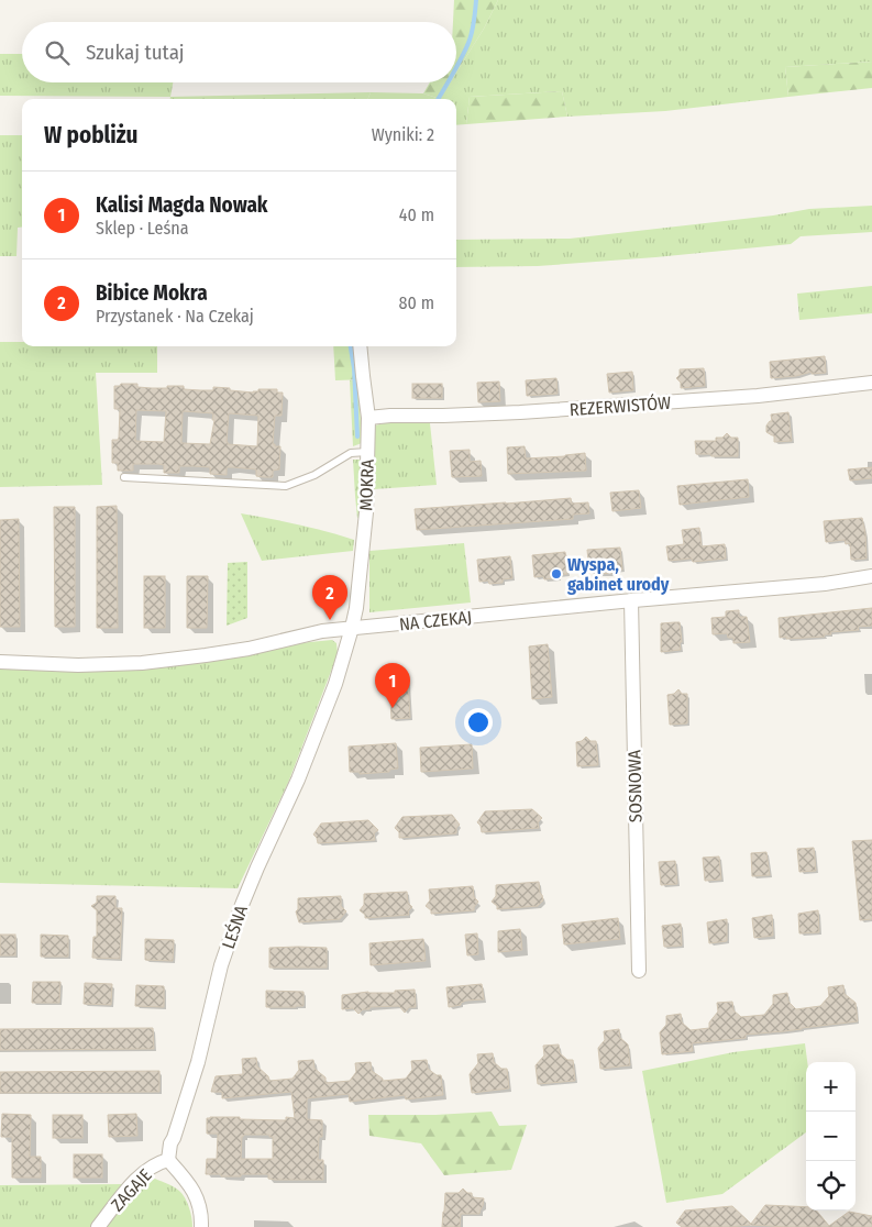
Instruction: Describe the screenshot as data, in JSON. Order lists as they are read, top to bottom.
{
  "streets": {
    "street": [
      "REZERWISTÓW",
      "MOKRA",
      "NA CZEKAJ",
      "SOSNOWA",
      "LEŚNA",
      "ZAGAJE"
    ]
  },
  "crossings": [
    ["REZERWISTÓW", "MOKRA"],
    ["MOKRA", "NA CZEKAJ"],
    ["MOKRA", "LEŚNA"],
    ["NA CZEKAJ", "SOSNOWA"],
    ["NA CZEKAJ", "LEŚNA"],
    ["LEŚNA", "ZAGAJE"]
  ],
  "places": ["Wyspa, gabinet urody"],
  "page": {
    "search": "Szukaj tutaj",
    "heading": ["W pobliżu", "Wyniki: 2"],
    "list": [
      {
        "mark": "1",
        "name": "Kalisi Magda Nowak",
        "note": "Sklep · Leśna",
        "value": "40 m"
      },
      {
        "mark": "2",
        "name": "Bibice Mokra",
        "note": "Przystanek · Na Czekaj",
        "value": "80 m"
      }
    ],
    "pins": ["2", "1"],
    "map_buttons": ["+", "−"]
  }
}
